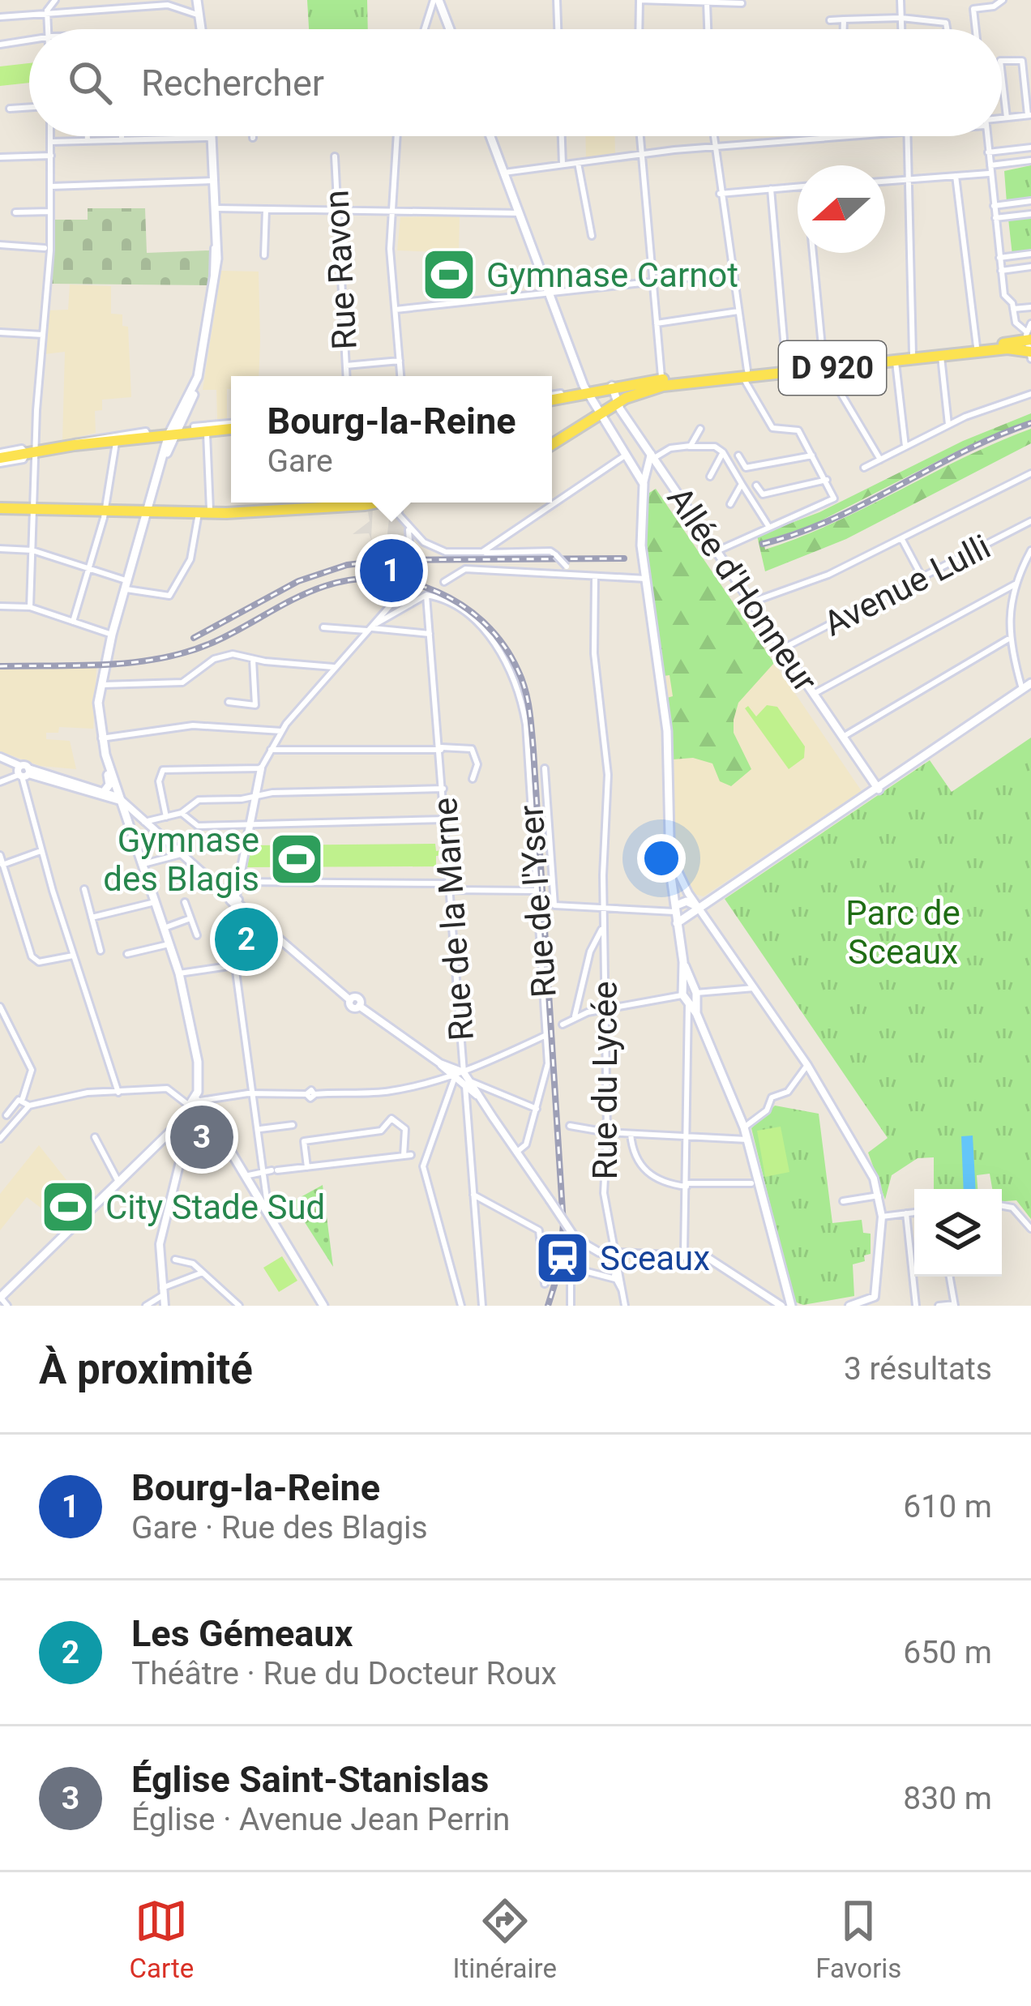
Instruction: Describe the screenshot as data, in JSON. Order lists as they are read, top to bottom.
{
  "streets": {
    "main road": ["D 920", "Allée d'Honneur"],
    "street": [
      "Rue Ravon",
      "Avenue Lulli",
      "Rue de l'Yser",
      "Rue de la Marne",
      "Rue du Lycée"
    ]
  },
  "crossings": [
    ["D 920", "Allée d'Honneur"],
    ["Avenue Lulli", "Allée d'Honneur"],
    ["Rue de l'Yser", "Rue de la Marne"]
  ],
  "parks": ["Parc de Sceaux"],
  "places": {
    "sports": ["Gymnase Carnot", "Gymnase des Blagis", "City Stade Sud"],
    "station": ["Sceaux"]
  },
  "north": "left",
  "page": {
    "search": "Rechercher",
    "popup": ["Bourg-la-Reine", "Gare"],
    "pins": ["1", "2", "3"],
    "heading": ["À proximité", "3 résultats"],
    "list": [
      {
        "mark": "1",
        "name": "Bourg-la-Reine",
        "note": "Gare · Rue des Blagis",
        "value": "610 m"
      },
      {
        "mark": "2",
        "name": "Les Gémeaux",
        "note": "Théâtre · Rue du Docteur Roux",
        "value": "650 m"
      },
      {
        "mark": "3",
        "name": "Église Saint-Stanislas",
        "note": "Église · Avenue Jean Perrin",
        "value": "830 m"
      }
    ],
    "nav": ["Carte", "Itinéraire", "Favoris"]
  }
}
